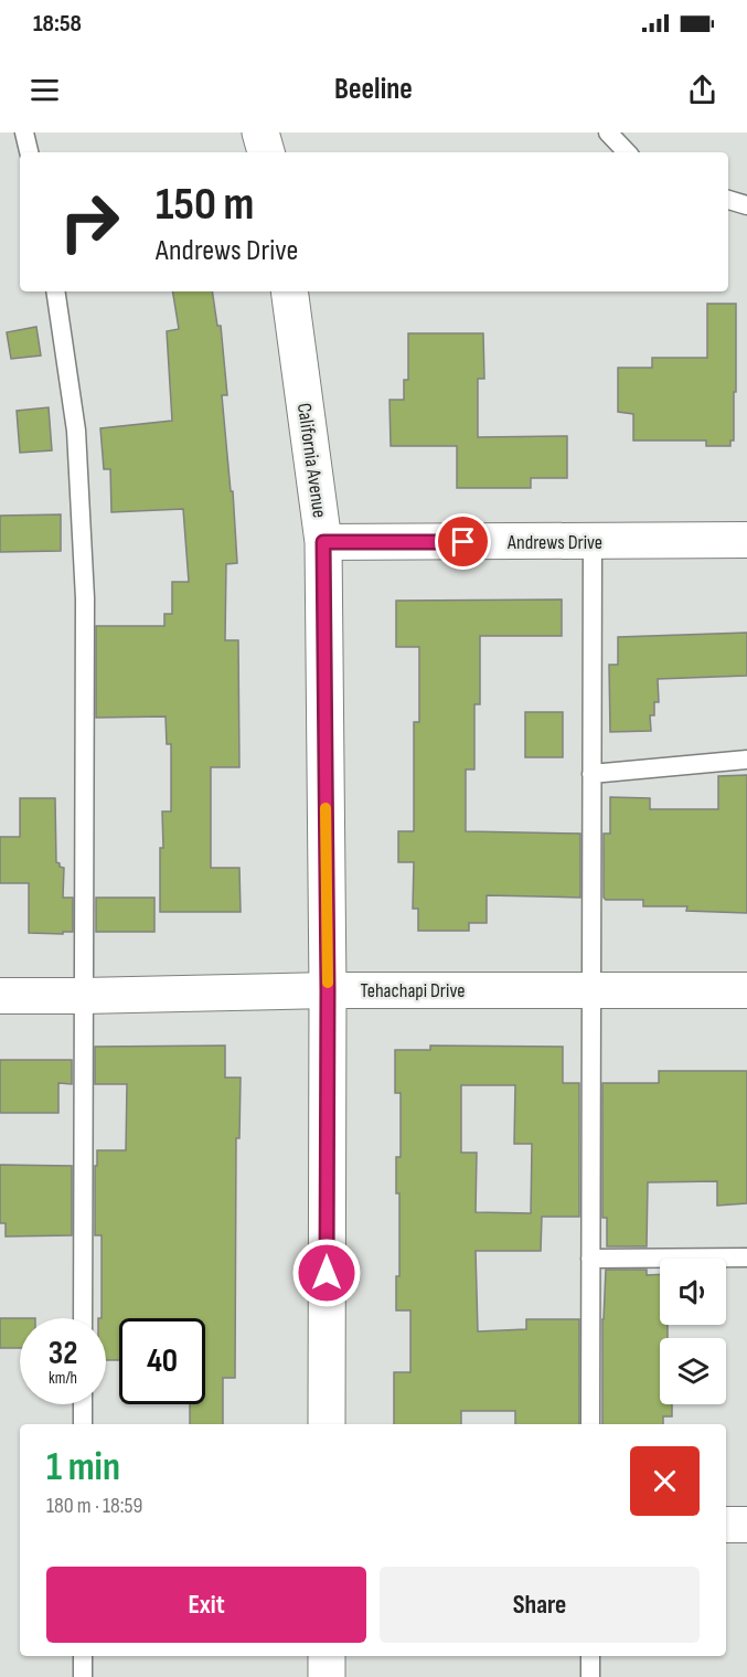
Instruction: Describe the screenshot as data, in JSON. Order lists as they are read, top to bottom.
{
  "streets": {
    "street": ["California Avenue", "Andrews Drive", "Tehachapi Drive"]
  },
  "crossings": [
    ["California Avenue", "Andrews Drive"],
    ["California Avenue", "Tehachapi Drive"]
  ],
  "page": {
    "status": "18:58",
    "header": "Beeline",
    "turn": ["150 m", "Andrews Drive"],
    "speed": "32 km/h",
    "limit": "40",
    "heading": ["1 min", "180 m · 18:59"],
    "buttons": ["Exit", "Share"]
  }
}
